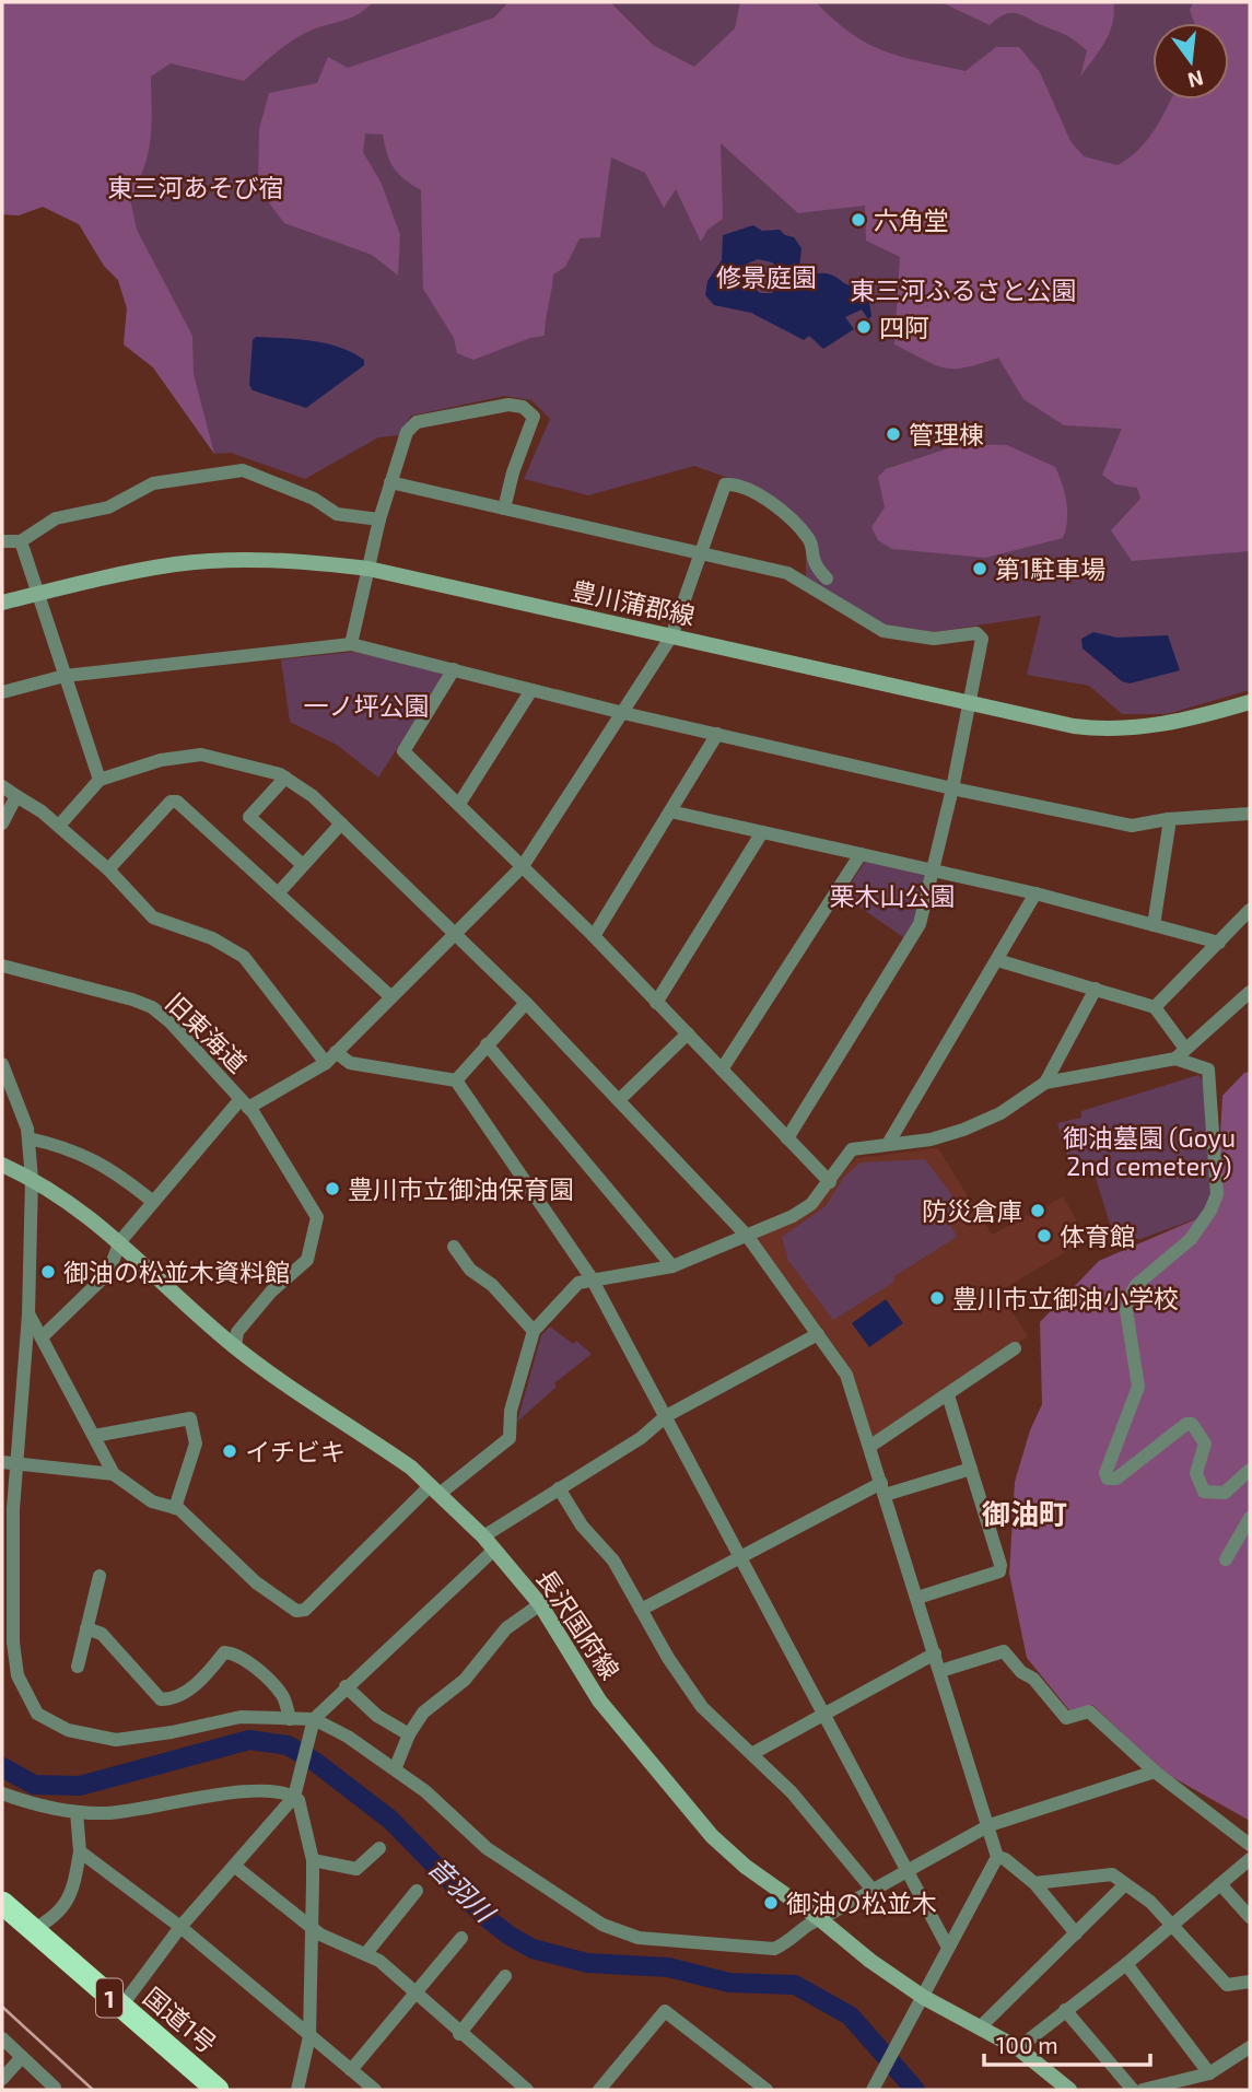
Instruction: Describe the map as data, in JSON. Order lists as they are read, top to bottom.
{
  "streets": {
    "highway": ["1", "国道1号"],
    "main road": ["豊川蒲郡線", "長沢国府線"],
    "street": ["旧東海道"]
  },
  "crossings": [
    ["旧東海道", "長沢国府線"]
  ],
  "districts": ["御油町"],
  "water": ["音羽川"],
  "parks": [
    "東三河あそび宿",
    "修景庭園",
    "東三河ふるさと公園",
    "一ノ坪公園",
    "栗木山公園",
    "御油墓園 (Goyu 2nd cemetery)"
  ],
  "places": [
    "六角堂",
    "四阿",
    "管理棟",
    "第1駐車場",
    "豊川市立御油保育園",
    "防災倉庫",
    "体育館",
    "御油の松並木資料館",
    "豊川市立御油小学校",
    "イチビキ",
    "御油の松並木"
  ],
  "scale_bar": "100 m",
  "north": "bottom"
}
